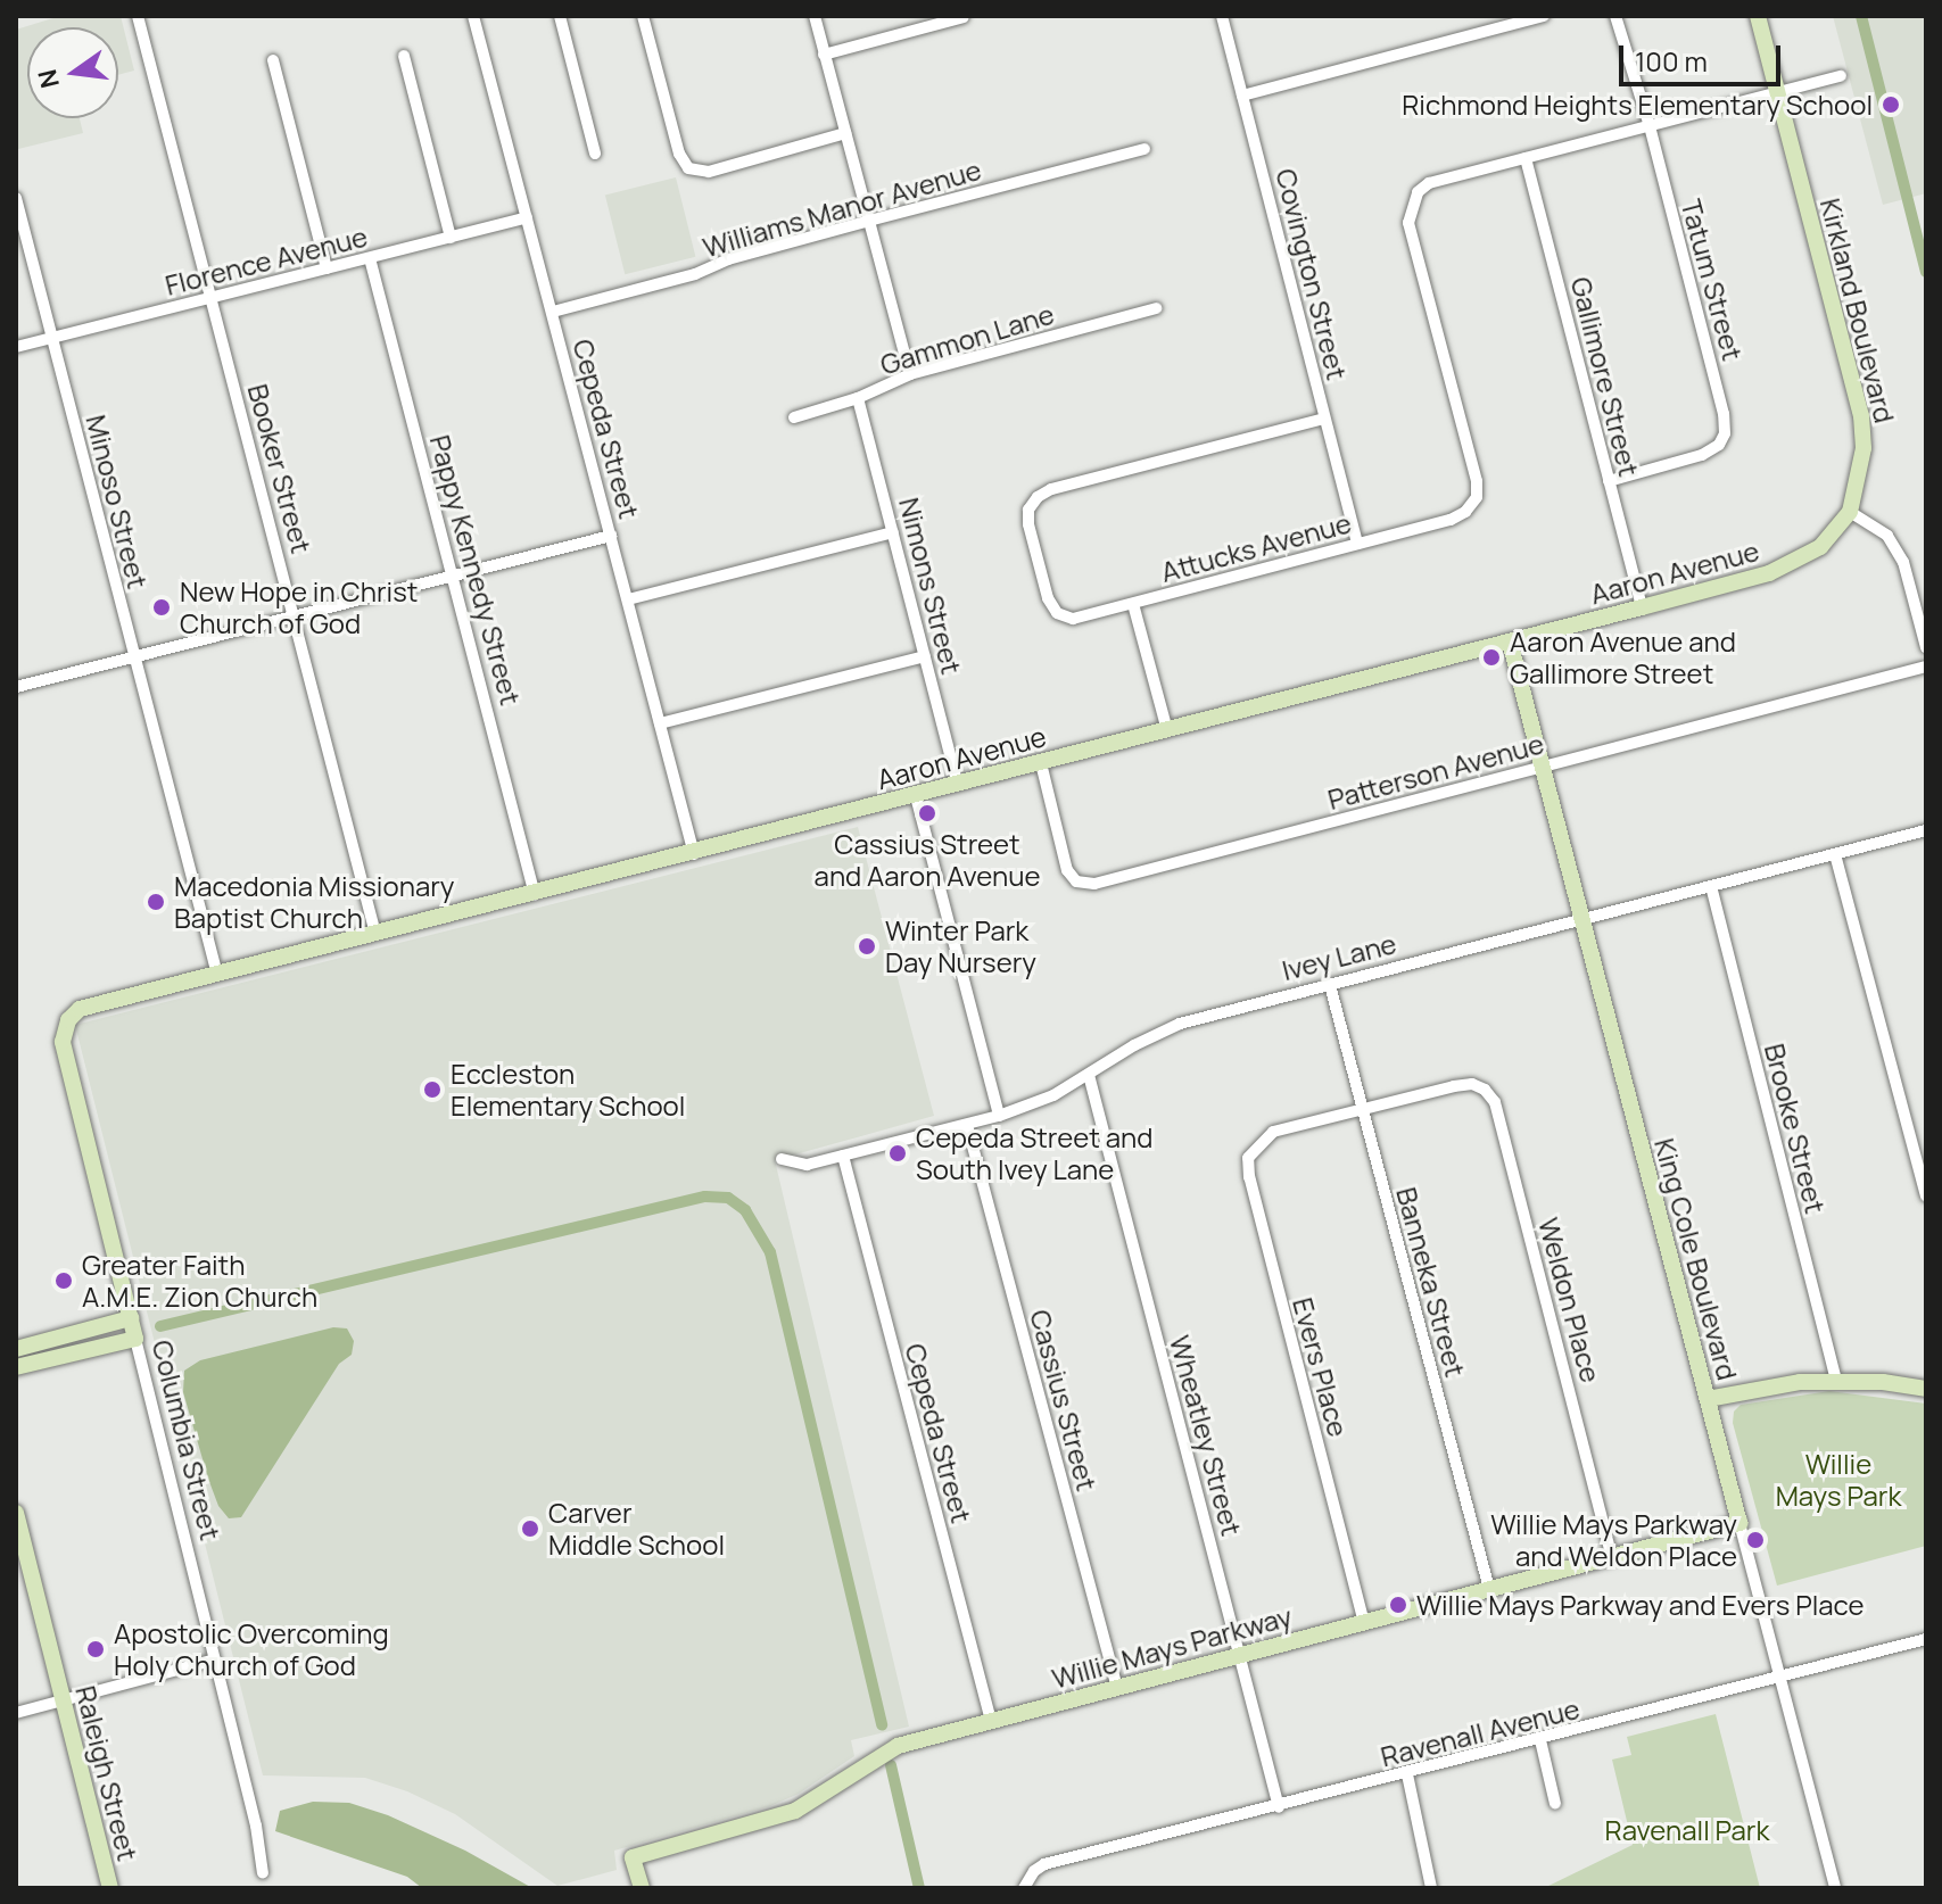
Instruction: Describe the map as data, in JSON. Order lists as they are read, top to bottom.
{
  "streets": {
    "street": [
      "Williams Manor Avenue",
      "Florence Avenue",
      "Covington Street",
      "Tatum Street",
      "Kirkland Boulevard",
      "Gammon Lane",
      "Gallimore Street",
      "Cepeda Street",
      "Booker Street",
      "Minoso Street",
      "Attucks Avenue",
      "Pappy Kennedy Street",
      "Aaron Avenue",
      "Nimons Street",
      "Patterson Avenue",
      "Ivey Lane",
      "Brooke Street",
      "King Cole Boulevard",
      "Banneka Street",
      "Weldon Place",
      "Evers Place",
      "Cassius Street",
      "Wheatley Street",
      "Columbia Street",
      "Willie Mays Parkway",
      "Ravenall Avenue",
      "Raleigh Street"
    ]
  },
  "crossings": [
    ["Williams Manor Avenue", "Cepeda Street"],
    ["Florence Avenue", "Cepeda Street"],
    ["Florence Avenue", "Booker Street"],
    ["Florence Avenue", "Minoso Street"],
    ["Florence Avenue", "Pappy Kennedy Street"],
    ["Covington Street", "Attucks Avenue"],
    ["Tatum Street", "Gallimore Street"],
    ["Kirkland Boulevard", "Aaron Avenue"],
    ["Gammon Lane", "Nimons Street"],
    ["Gallimore Street", "Attucks Avenue"],
    ["Gallimore Street", "Aaron Avenue"],
    ["Cepeda Street", "Aaron Avenue"],
    ["Cepeda Street", "Ivey Lane"],
    ["Cepeda Street", "Willie Mays Parkway"],
    ["Booker Street", "Aaron Avenue"],
    ["Minoso Street", "Aaron Avenue"],
    ["Pappy Kennedy Street", "Aaron Avenue"],
    ["Aaron Avenue", "Nimons Street"],
    ["Aaron Avenue", "Patterson Avenue"],
    ["Aaron Avenue", "King Cole Boulevard"],
    ["Aaron Avenue", "Columbia Street"],
    ["Patterson Avenue", "King Cole Boulevard"],
    ["Ivey Lane", "Brooke Street"],
    ["Ivey Lane", "King Cole Boulevard"],
    ["Ivey Lane", "Banneka Street"],
    ["Ivey Lane", "Cassius Street"],
    ["Ivey Lane", "Wheatley Street"],
    ["King Cole Boulevard", "Willie Mays Parkway"],
    ["King Cole Boulevard", "Ravenall Avenue"],
    ["Banneka Street", "Weldon Place"],
    ["Banneka Street", "Evers Place"],
    ["Banneka Street", "Willie Mays Parkway"],
    ["Weldon Place", "Evers Place"],
    ["Weldon Place", "Willie Mays Parkway"],
    ["Evers Place", "Willie Mays Parkway"],
    ["Cassius Street", "Willie Mays Parkway"],
    ["Wheatley Street", "Willie Mays Parkway"],
    ["Wheatley Street", "Ravenall Avenue"]
  ],
  "parks": ["Willie Mays Park", "Ravenall Park"],
  "places": [
    "Richmond Heights Elementary School",
    "New Hope in Christ Church of God",
    "Aaron Avenue and Gallimore Street",
    "Cassius Street and Aaron Avenue",
    "Macedonia Missionary Baptist Church",
    "Winter Park Day Nursery",
    "Eccleston Elementary School",
    "Cepeda Street and South Ivey Lane",
    "Greater Faith A.M.E. Zion Church",
    "Carver Middle School",
    "Willie Mays Parkway and Weldon Place",
    "Willie Mays Parkway and Evers Place",
    "Apostolic Overcoming Holy Church of God"
  ],
  "scale_bar": "100 m",
  "north": "left"
}
